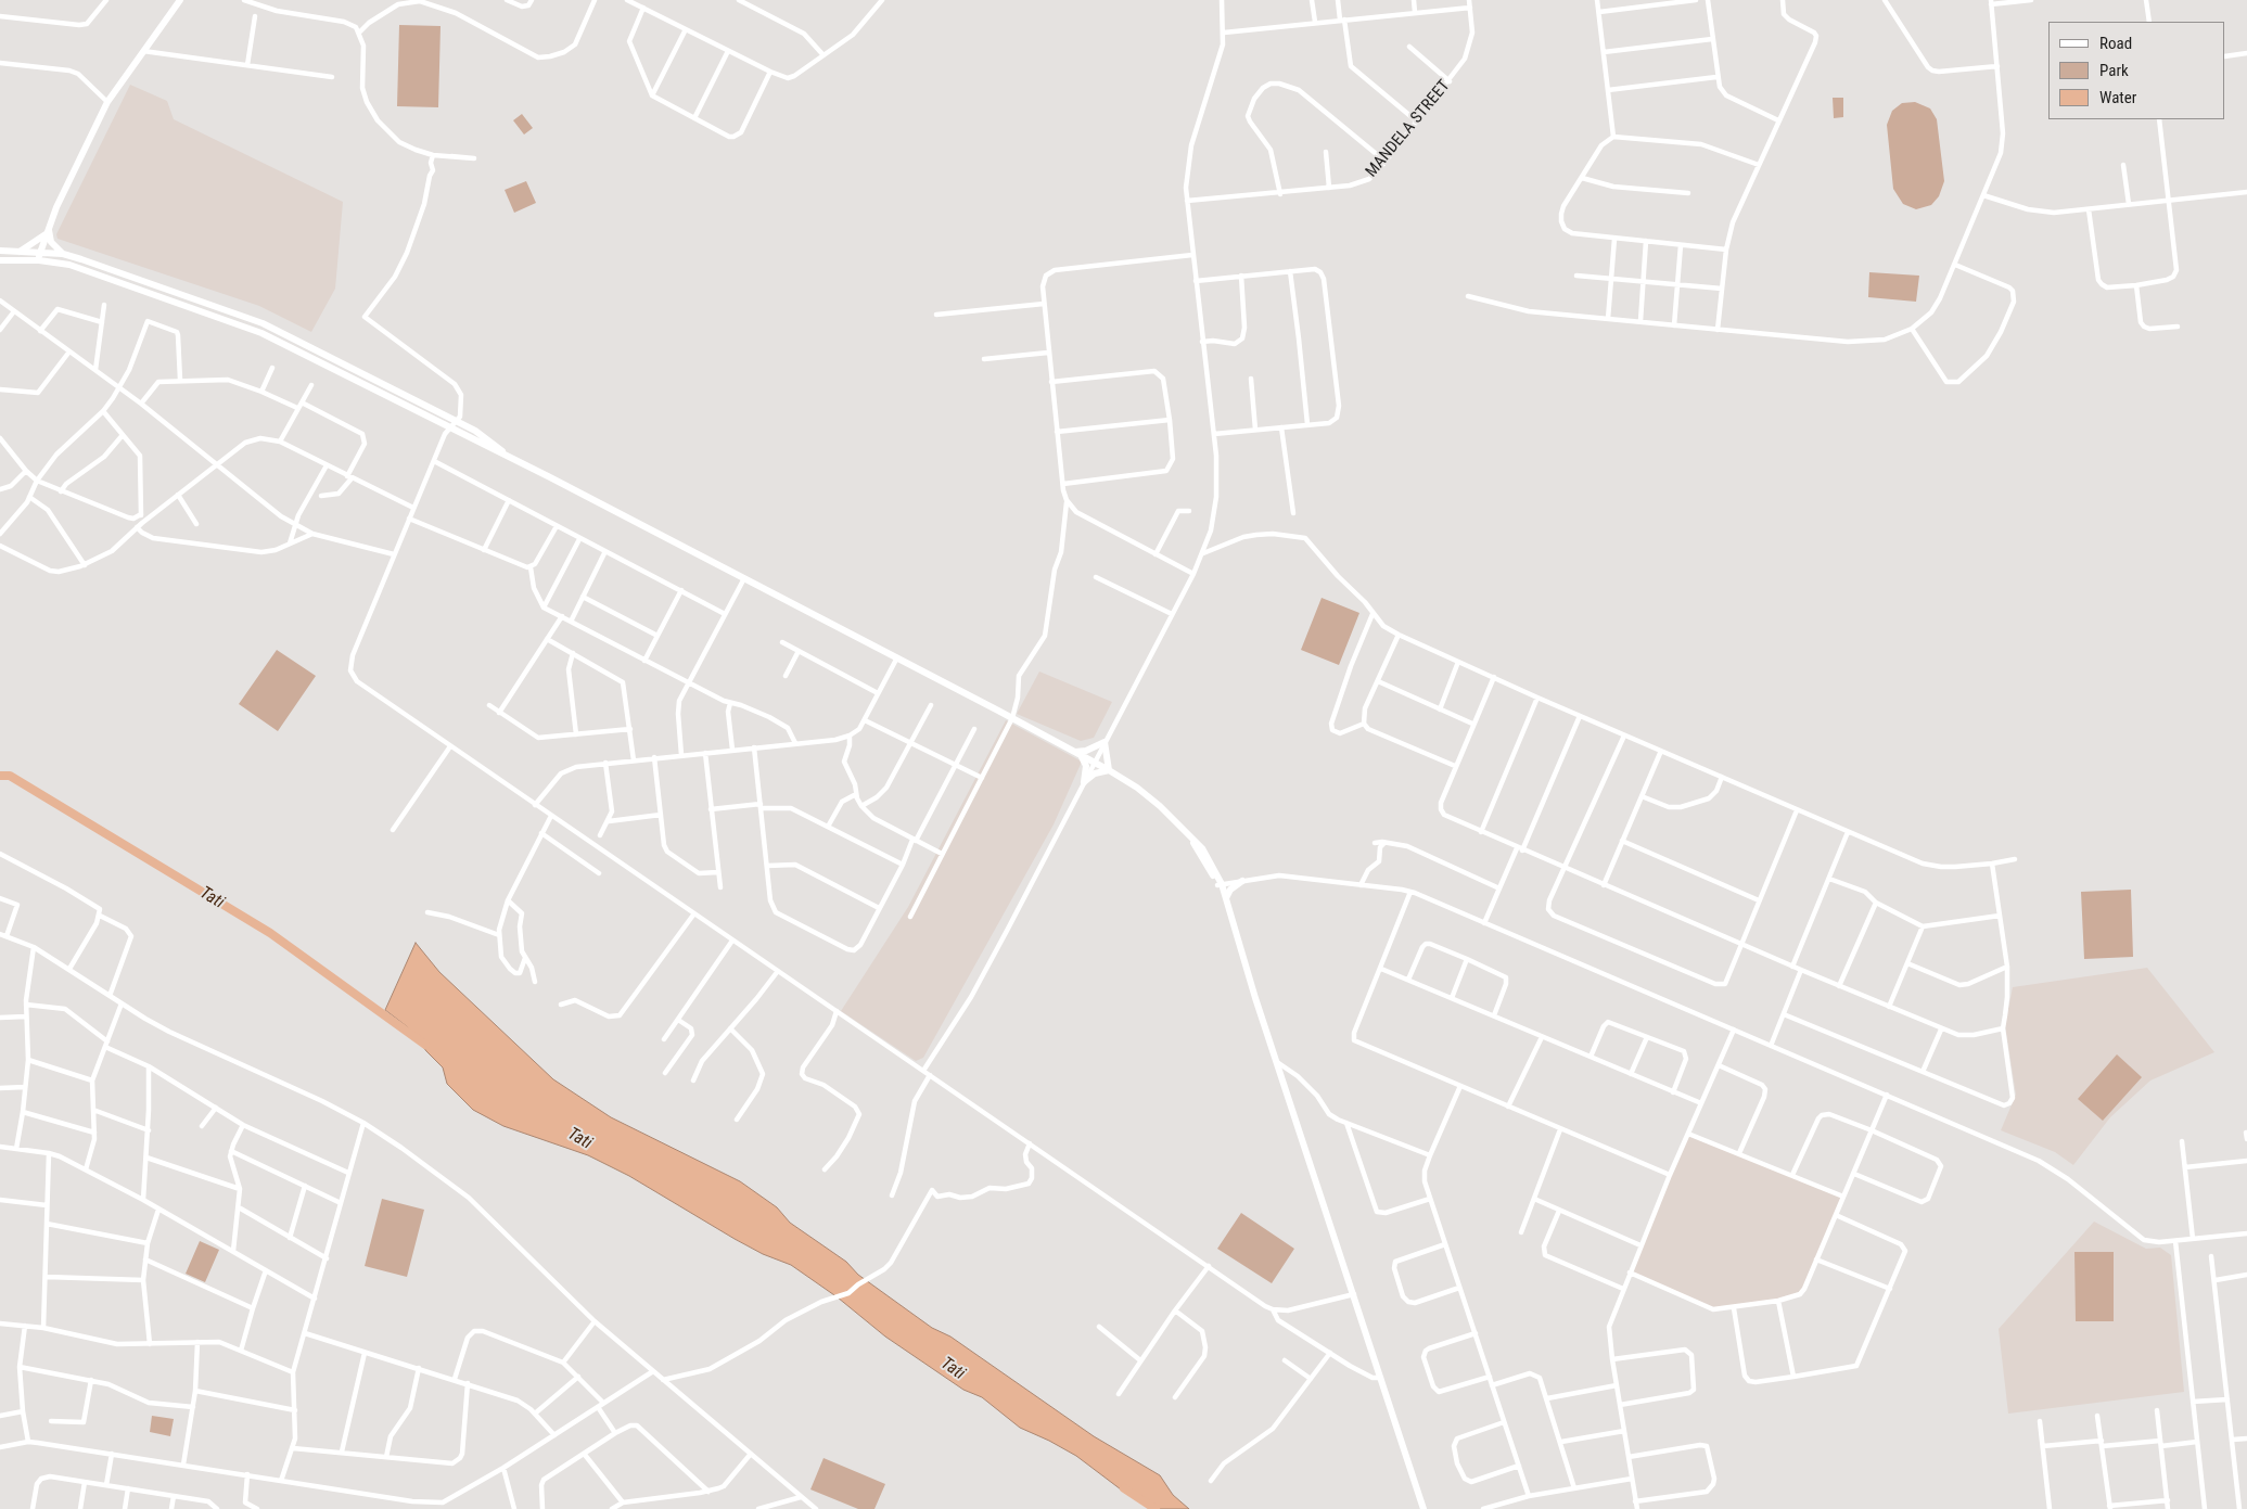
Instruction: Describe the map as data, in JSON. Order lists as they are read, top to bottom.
{
  "streets": {
    "street": ["MANDELA STREET"]
  },
  "water": ["Tati"],
  "legend": ["Road", "Park", "Water"]
}
